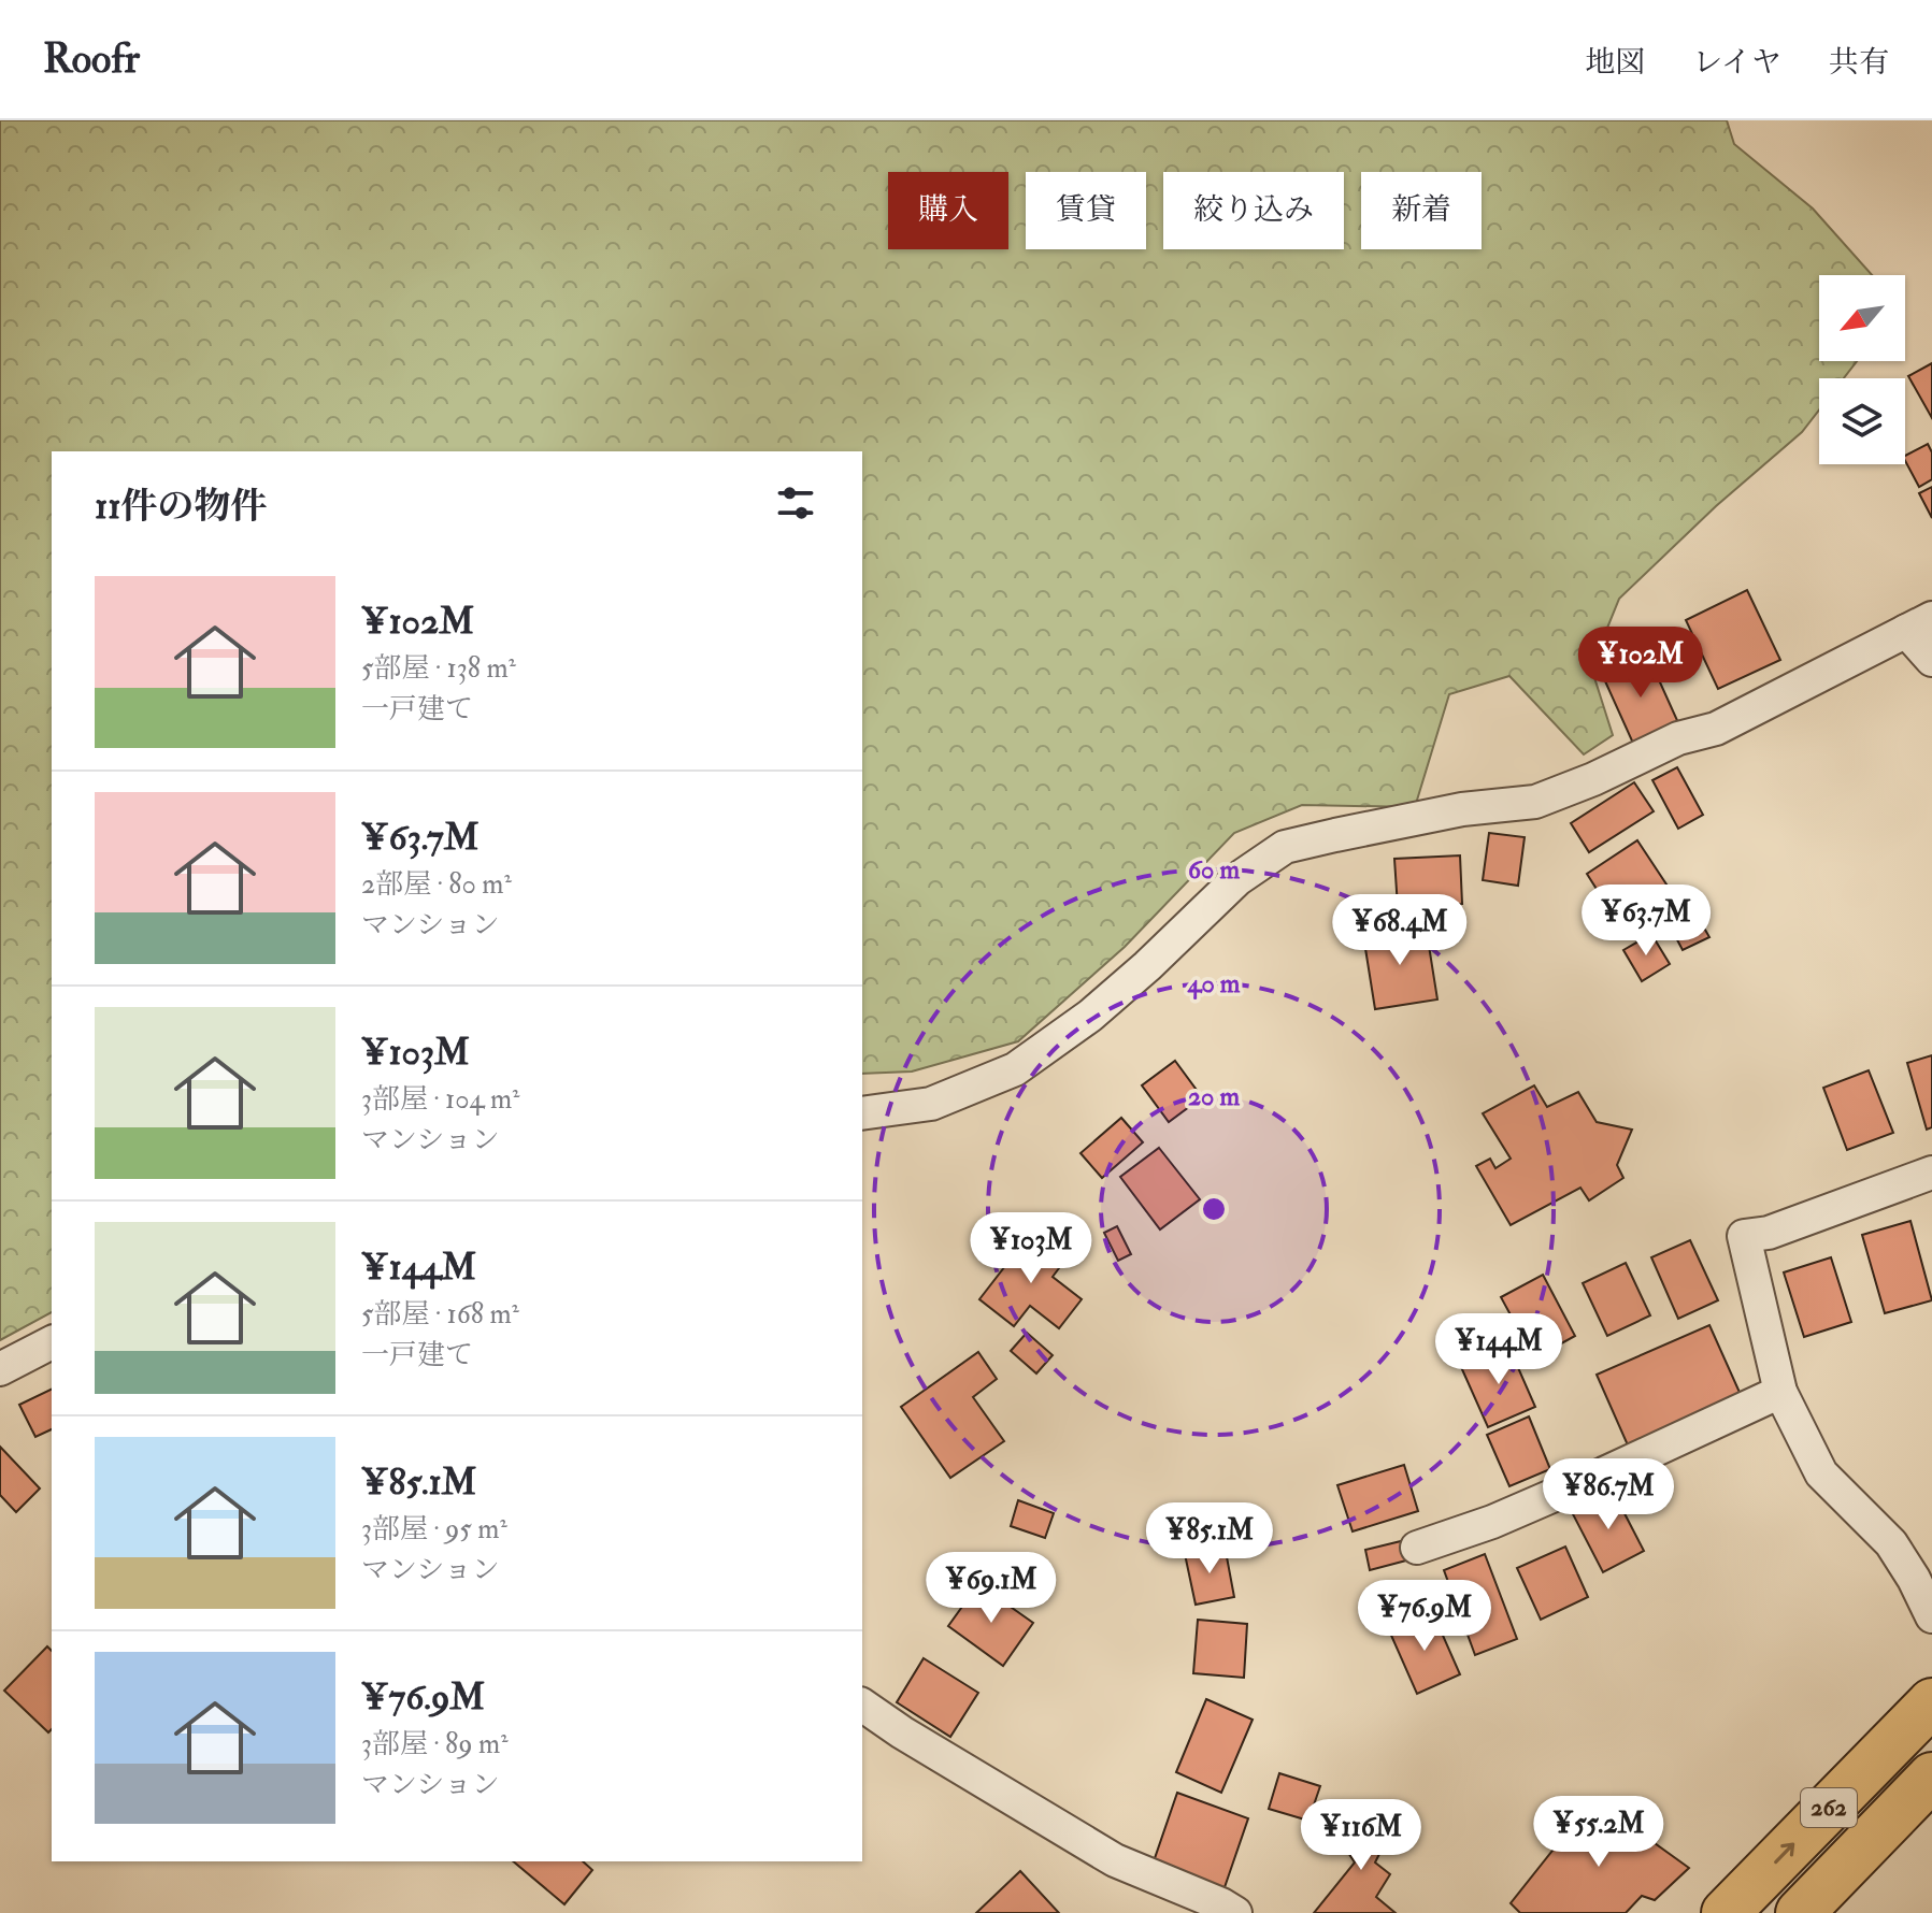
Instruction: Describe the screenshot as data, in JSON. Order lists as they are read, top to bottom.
{
  "streets": {
    "highway": ["262"]
  },
  "north": "bottom left",
  "page": {
    "header": "Roofr",
    "nav": ["地図", "レイヤ", "共有"],
    "chip": [
      "購入",
      "賃貸",
      "絞り込み",
      "新着"
    ],
    "heading": "11件の物件",
    "list": [
      {
        "name": "¥102M",
        "note": "5部屋 · 138 m² · 一戸建て"
      },
      {
        "name": "¥63.7M",
        "note": "2部屋 · 80 m² · マンション"
      },
      {
        "name": "¥103M",
        "note": "3部屋 · 104 m² · マンション"
      },
      {
        "name": "¥144M",
        "note": "5部屋 · 168 m² · 一戸建て"
      },
      {
        "name": "¥85.1M",
        "note": "3部屋 · 95 m² · マンション"
      },
      {
        "name": "¥76.9M",
        "note": "3部屋 · 89 m² · マンション"
      }
    ],
    "price": [
      "¥102M",
      "¥63.7M",
      "¥68.4M",
      "¥103M",
      "¥144M",
      "¥86.7M",
      "¥85.1M",
      "¥69.1M",
      "¥76.9M",
      "¥55.2M",
      "¥116M"
    ]
  },
  "rings": ["60 m", "40 m", "20 m"]
}
